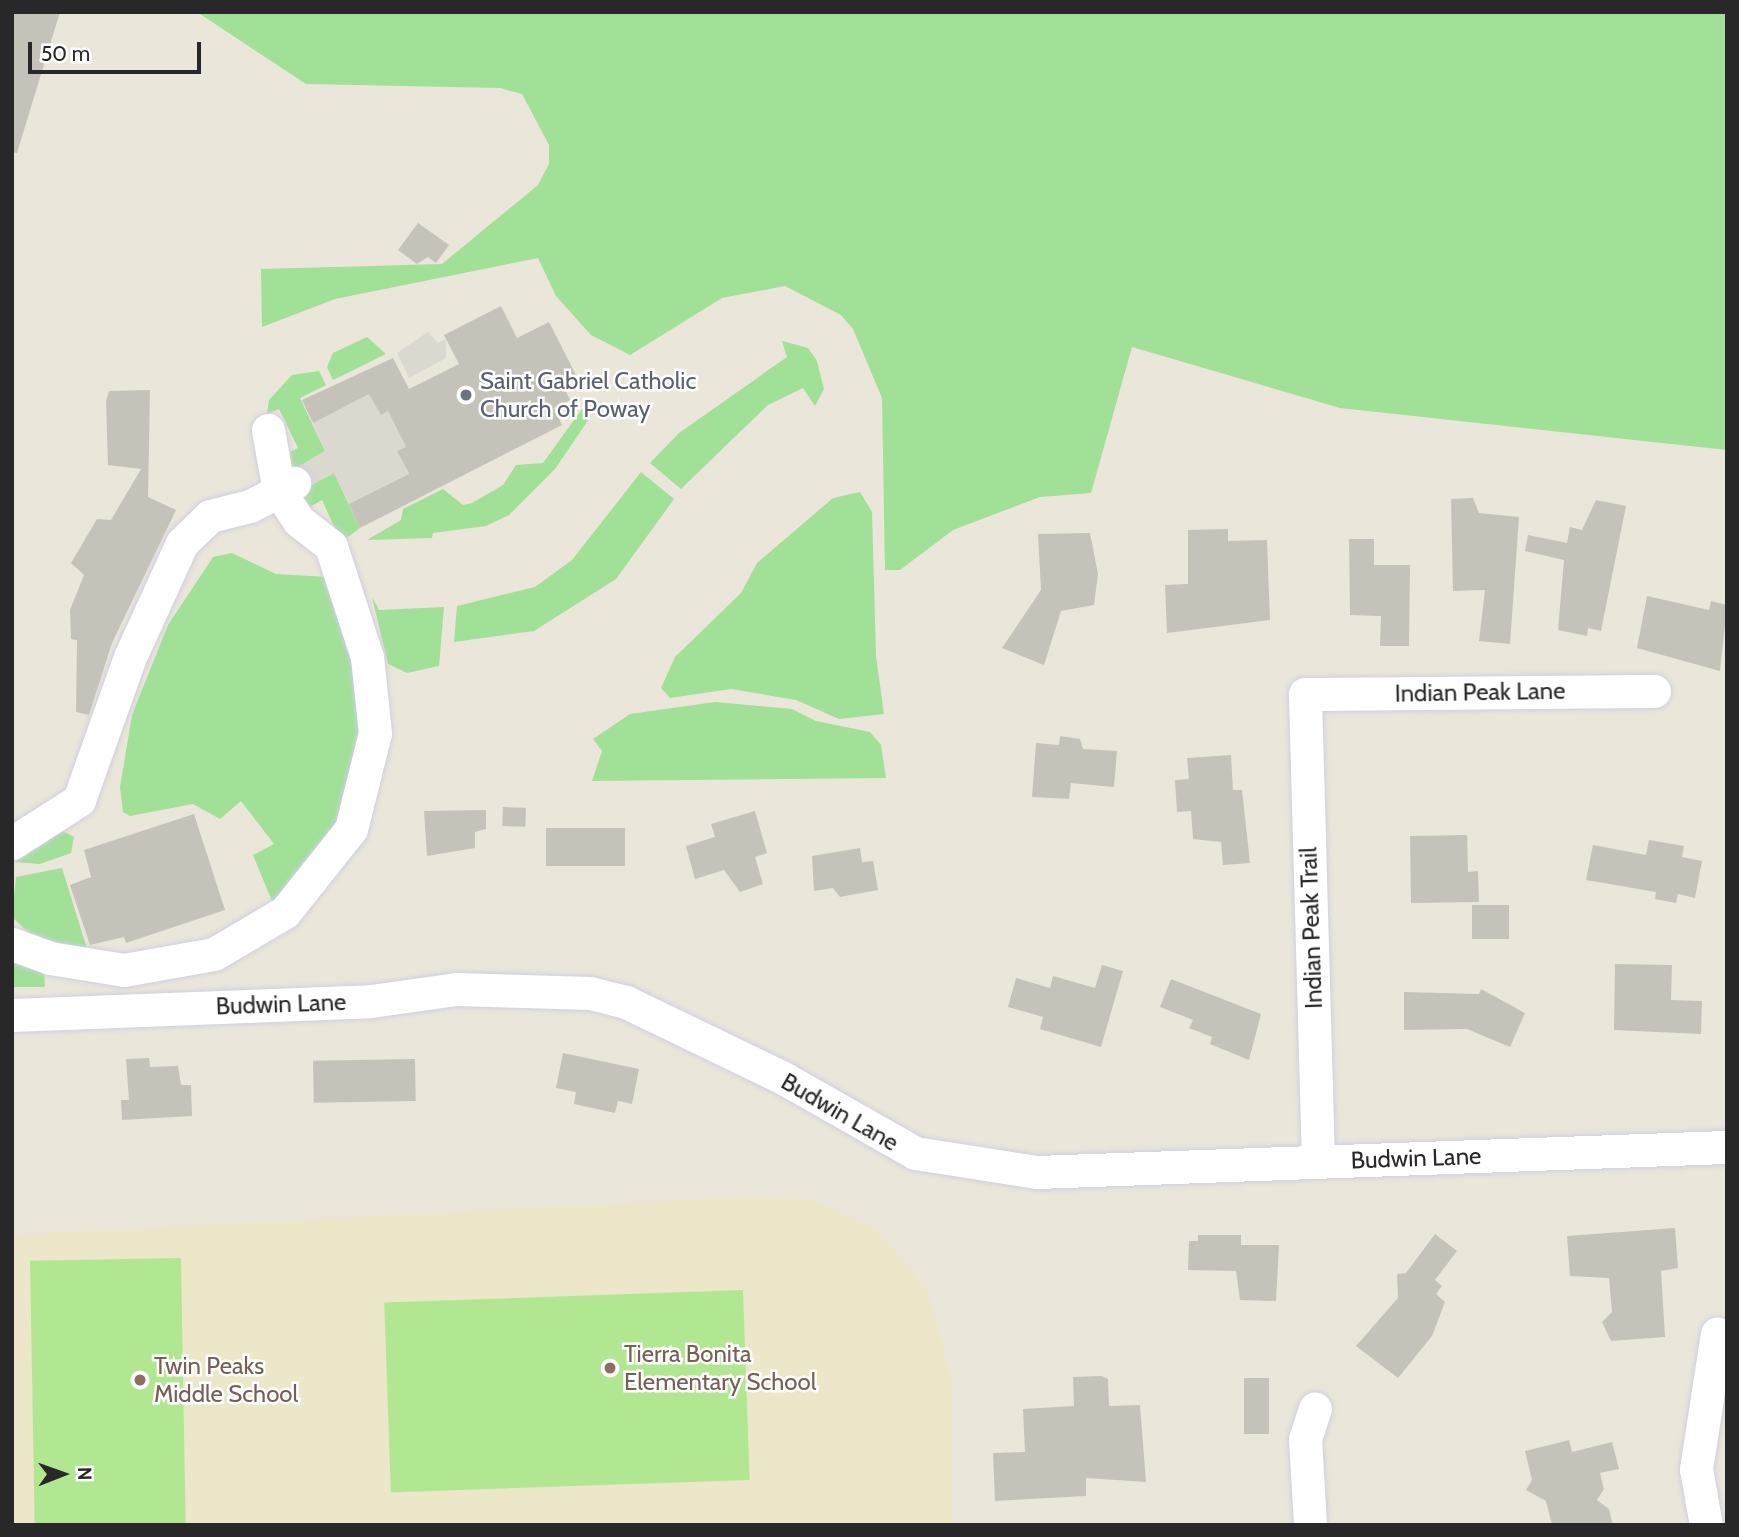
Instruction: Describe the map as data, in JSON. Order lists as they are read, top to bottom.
{
  "streets": {
    "street": ["Indian Peak Lane", "Indian Peak Trail", "Budwin Lane"]
  },
  "crossings": [
    ["Indian Peak Lane", "Indian Peak Trail"],
    ["Indian Peak Trail", "Budwin Lane"]
  ],
  "places": ["Saint Gabriel Catholic Church of Poway", "Tierra Bonita Elementary School", "Twin Peaks Middle School"],
  "scale_bar": "50 m",
  "north": "right"
}
